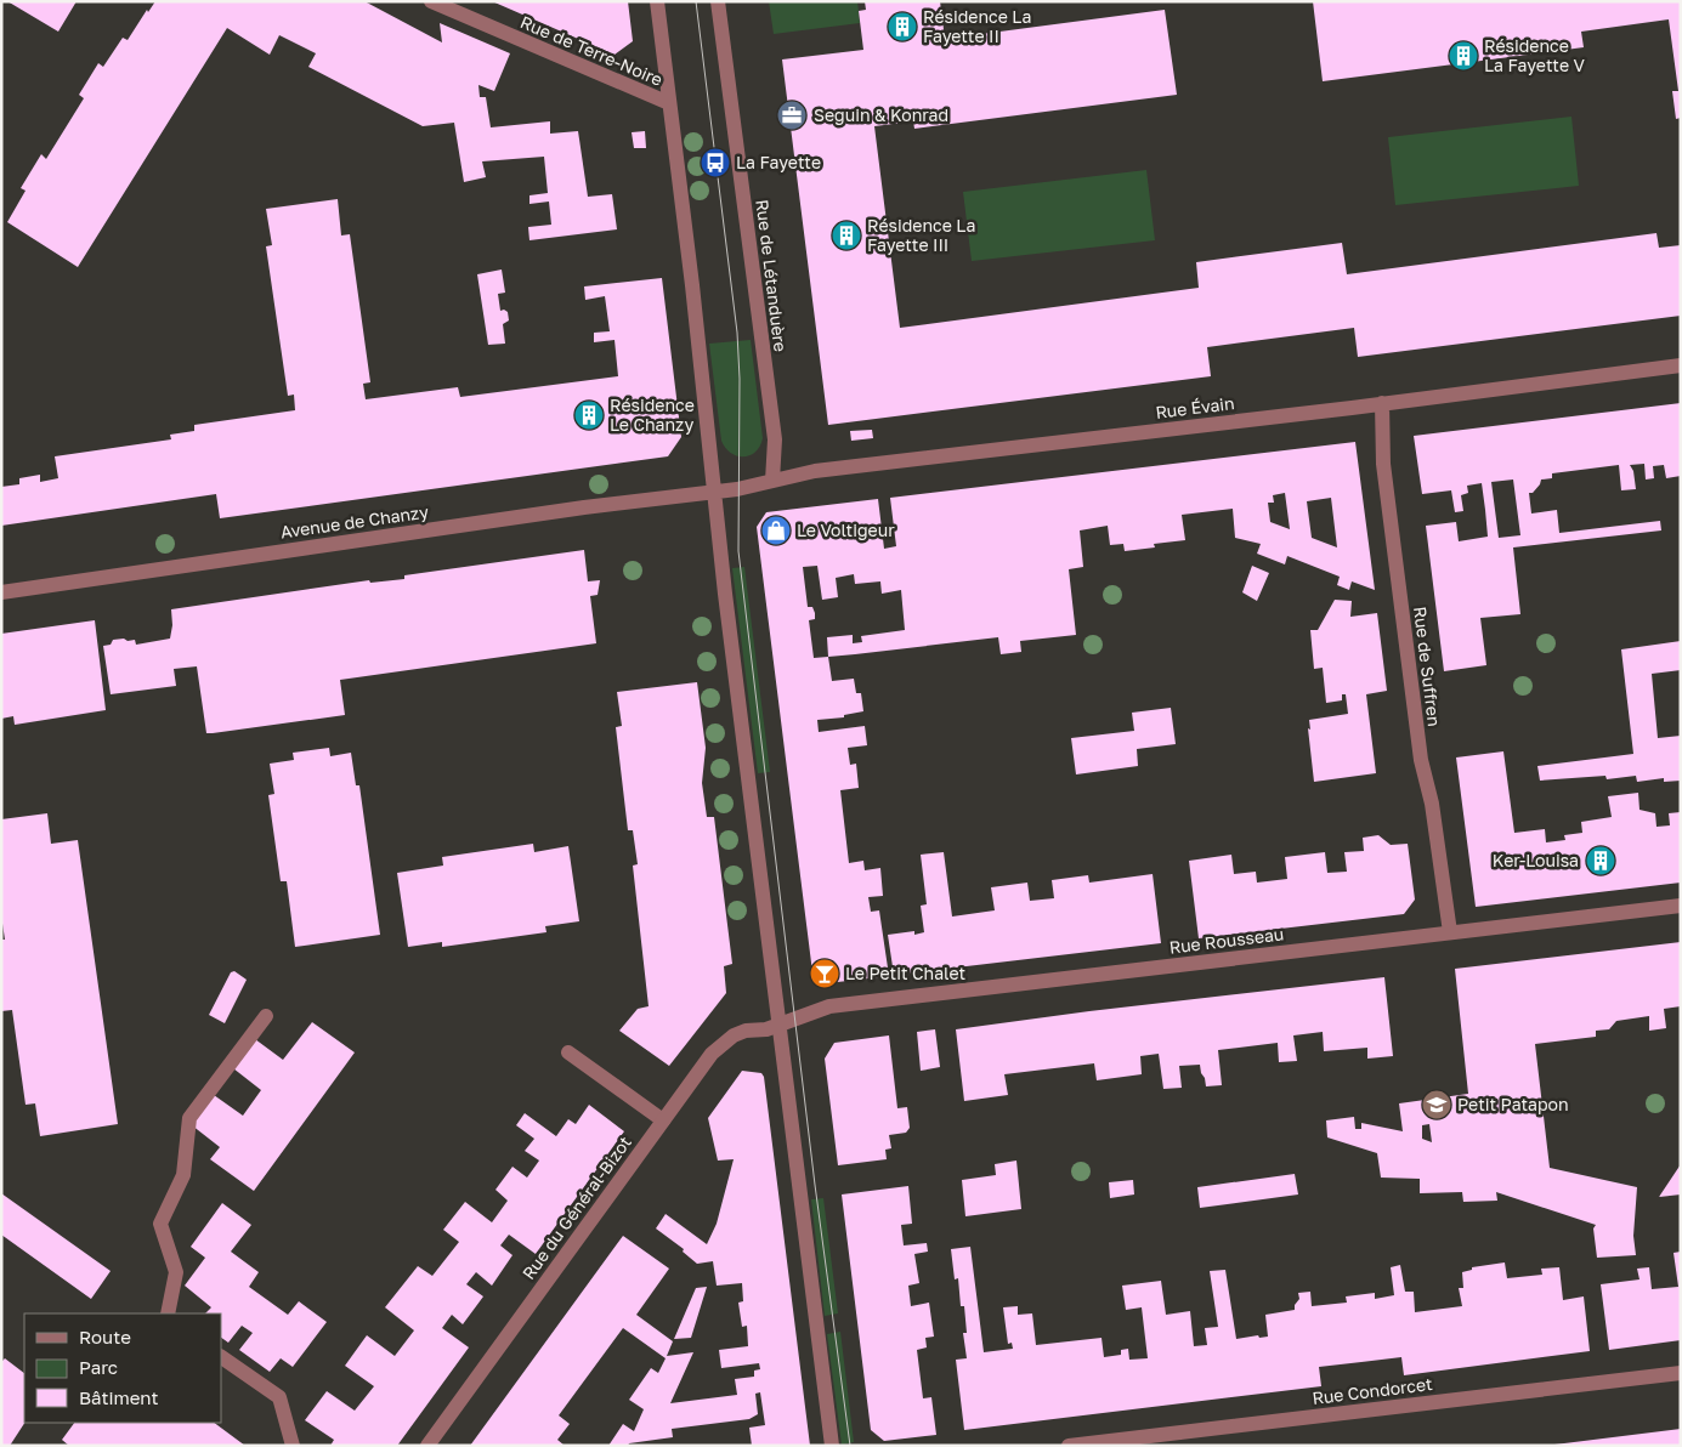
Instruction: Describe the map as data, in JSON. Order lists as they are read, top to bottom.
{
  "streets": {
    "street": [
      "Rue de Terre-Noire",
      "Rue de Létanduère",
      "Rue Évain",
      "Avenue de Chanzy",
      "Rue de Suffren",
      "Rue Rousseau",
      "Rue du Général-Bizot",
      "Rue Condorcet"
    ]
  },
  "crossings": [
    ["Rue de Létanduère", "Rue Évain"],
    ["Rue Évain", "Avenue de Chanzy"],
    ["Rue Évain", "Rue de Suffren"],
    ["Rue de Suffren", "Rue Rousseau"],
    ["Rue Rousseau", "Rue du Général-Bizot"]
  ],
  "places": {
    "building": [
      "Résidence La Fayette II",
      "Résidence La Fayette V",
      "Résidence La Fayette III",
      "Résidence Le Chanzy",
      "Ker-Louisa"
    ],
    "office": ["Seguin & Konrad"],
    "bus stop": ["La Fayette"],
    "shop": ["Le Voltigeur"],
    "bar": ["Le Petit Chalet"],
    "school or university": ["Petit Patapon"]
  },
  "legend": ["Route", "Parc", "Bâtiment"]
}
